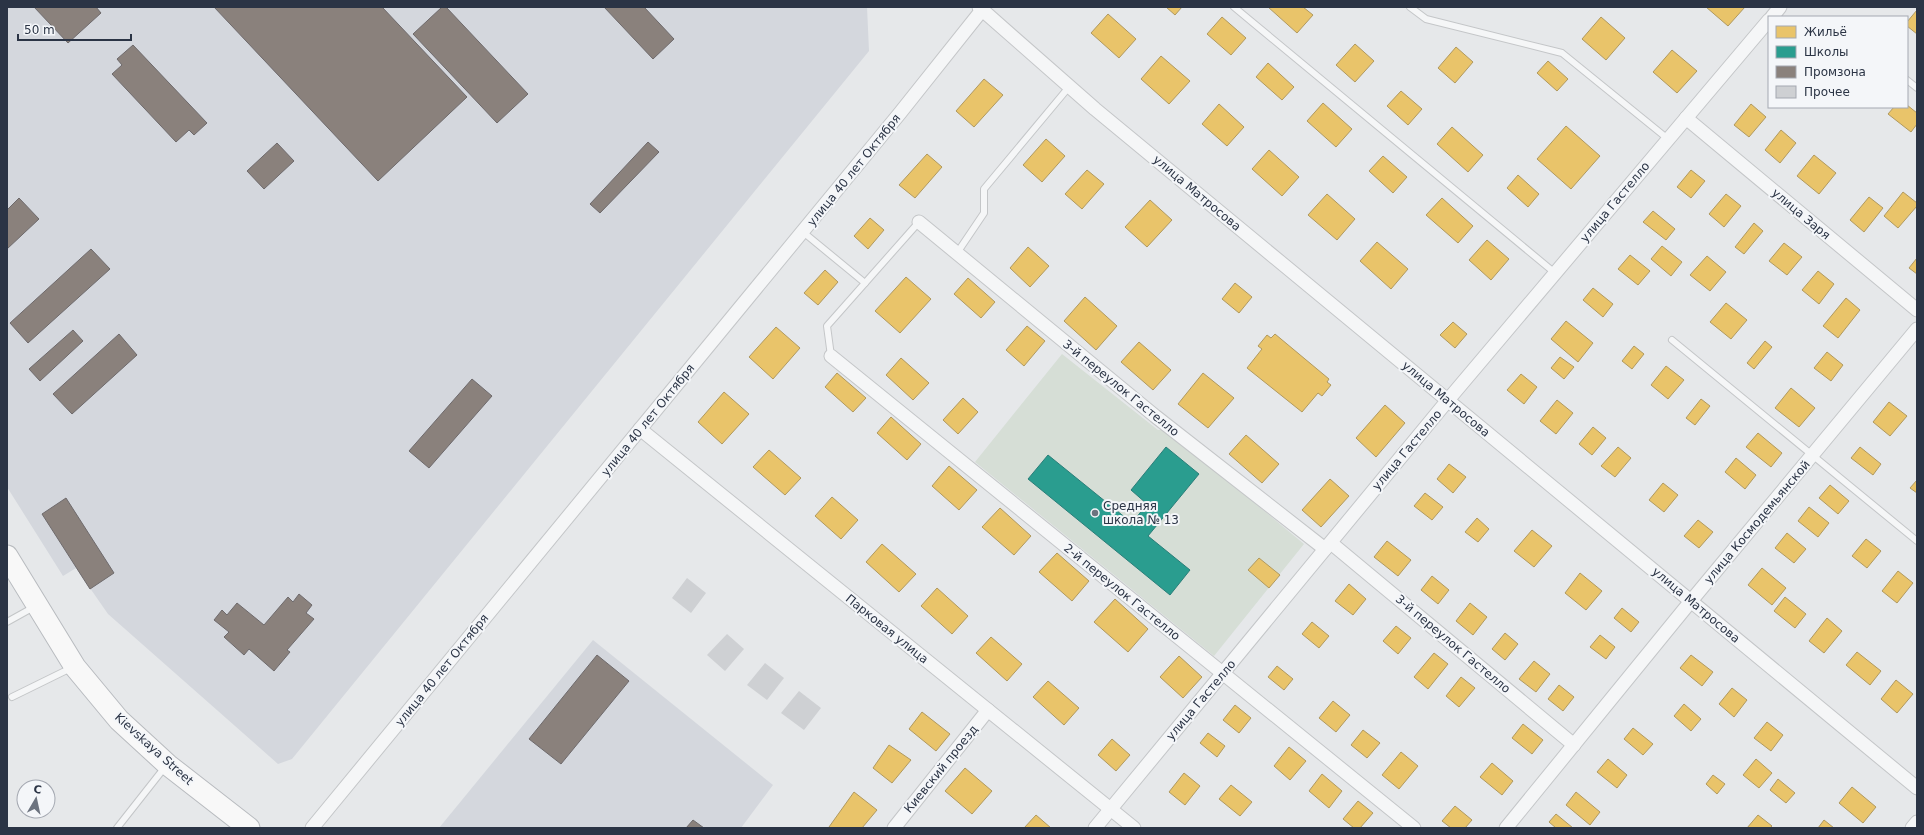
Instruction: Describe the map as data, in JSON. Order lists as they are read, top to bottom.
{
  "streets": {
    "highway": ["Kievskaya Street"],
    "street": [
      "улица 40 лет Октября",
      "улица Матросова",
      "улица Гастелло",
      "улица Заря",
      "3-й переулок Гастелло",
      "улица Космодемьянской",
      "2-й переулок Гастелло",
      "Парковая улица",
      "Киевский проезд"
    ]
  },
  "crossings": [
    ["улица 40 лет Октября", "улица Матросова"],
    ["улица 40 лет Октября", "Парковая улица"],
    ["улица Матросова", "улица Гастелло"],
    ["улица Матросова", "улица Космодемьянской"],
    ["улица Гастелло", "улица Заря"],
    ["улица Гастелло", "3-й переулок Гастелло"],
    ["улица Гастелло", "2-й переулок Гастелло"],
    ["улица Гастелло", "Парковая улица"],
    ["3-й переулок Гастелло", "улица Космодемьянской"],
    ["Парковая улица", "Киевский проезд"]
  ],
  "places": ["Средняя школа № 13"],
  "legend": [
    "Жильё",
    "Школы",
    "Промзона",
    "Прочее"
  ],
  "scale_bar": "50 m",
  "north": "top"
}
